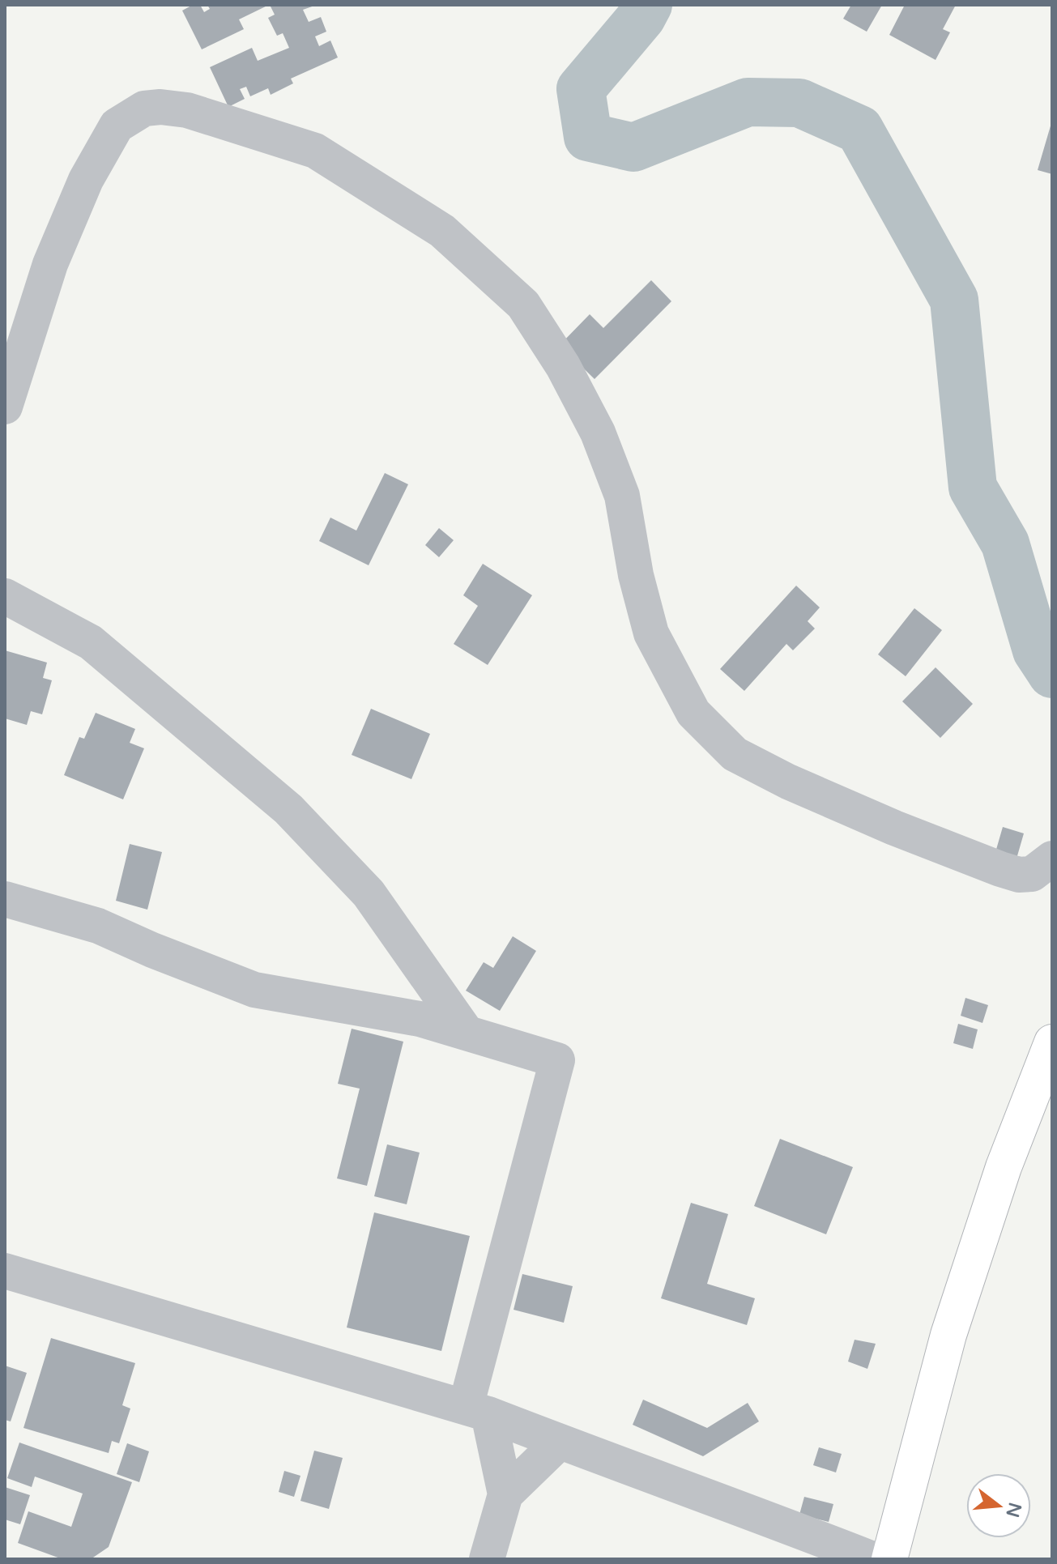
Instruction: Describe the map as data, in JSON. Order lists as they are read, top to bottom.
{
  "north": "right"
}
